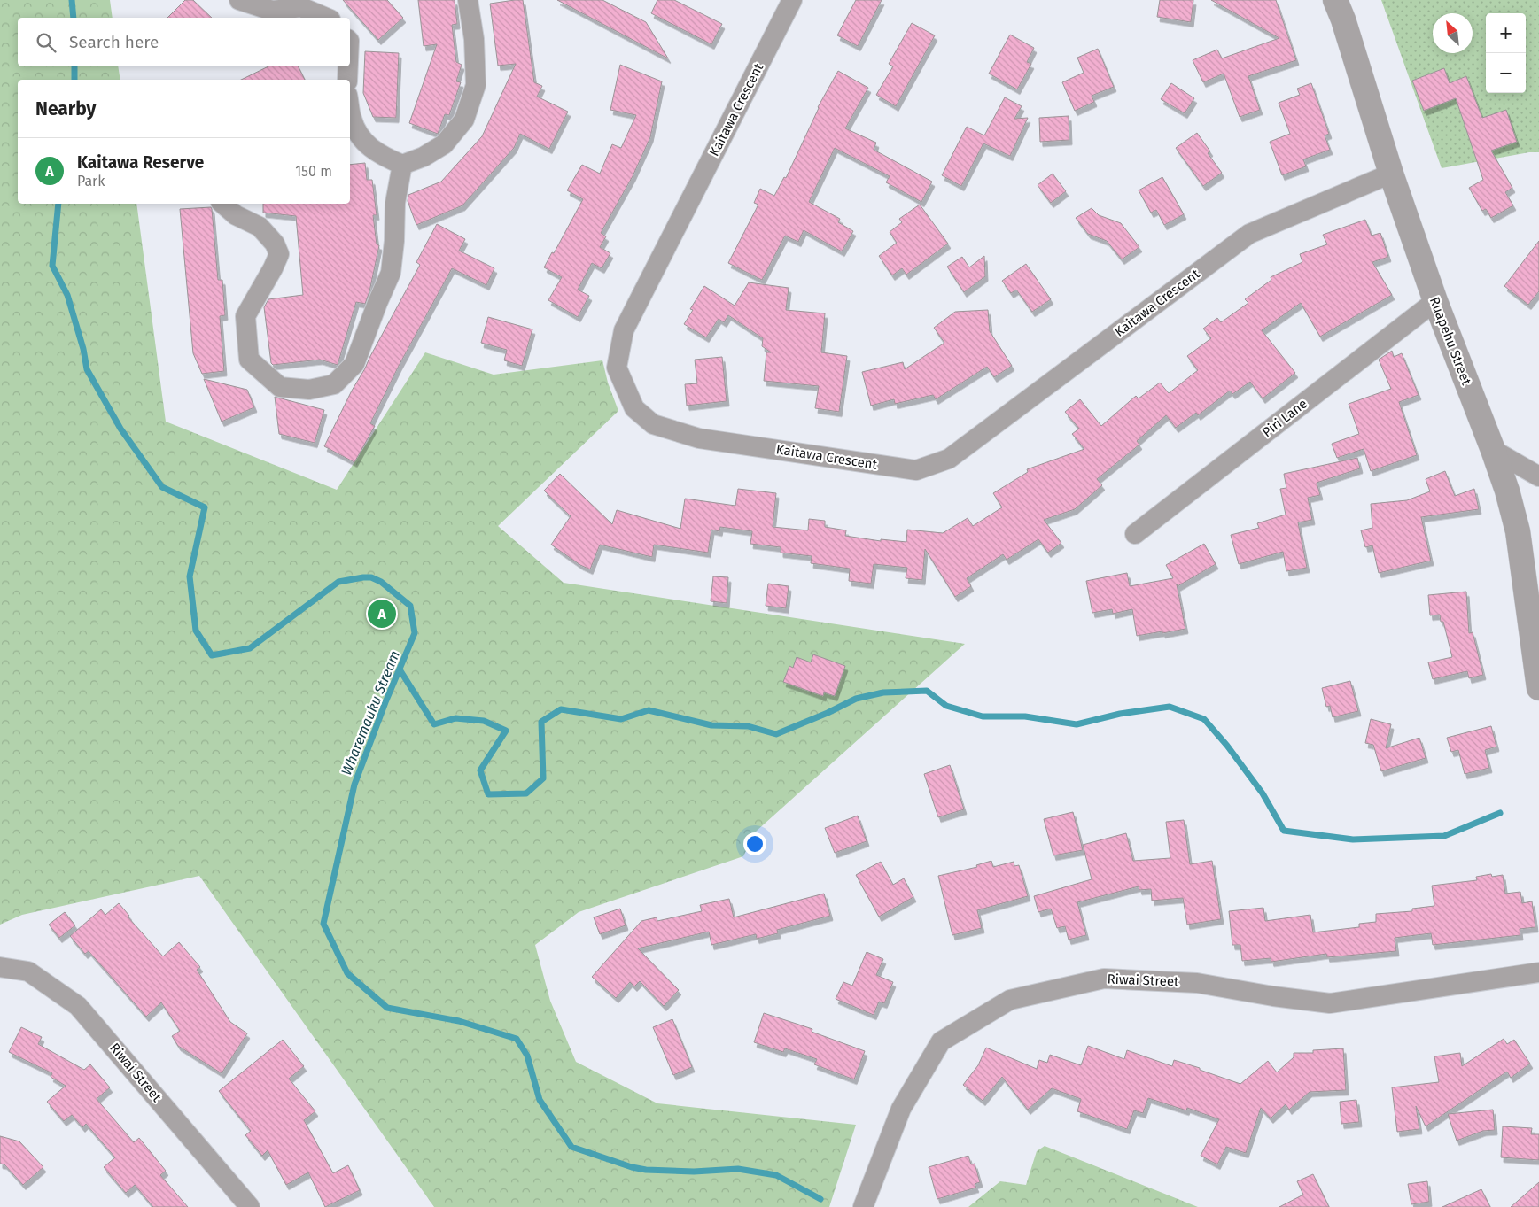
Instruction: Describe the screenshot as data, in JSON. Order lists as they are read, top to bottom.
{
  "streets": {
    "street": [
      "Kaitawa Crescent",
      "Ruapehu Street",
      "Piri Lane",
      "Riwai Street"
    ]
  },
  "crossings": [
    ["Kaitawa Crescent", "Ruapehu Street"],
    ["Ruapehu Street", "Piri Lane"]
  ],
  "water": ["Wharemauku Stream"],
  "north": "top left",
  "page": {
    "map_buttons": ["+", "−"],
    "search": "Search here",
    "heading": "Nearby",
    "list": [
      {
        "mark": "A",
        "name": "Kaitawa Reserve",
        "note": "Park",
        "value": "150 m"
      }
    ],
    "pins": "A"
  }
}
